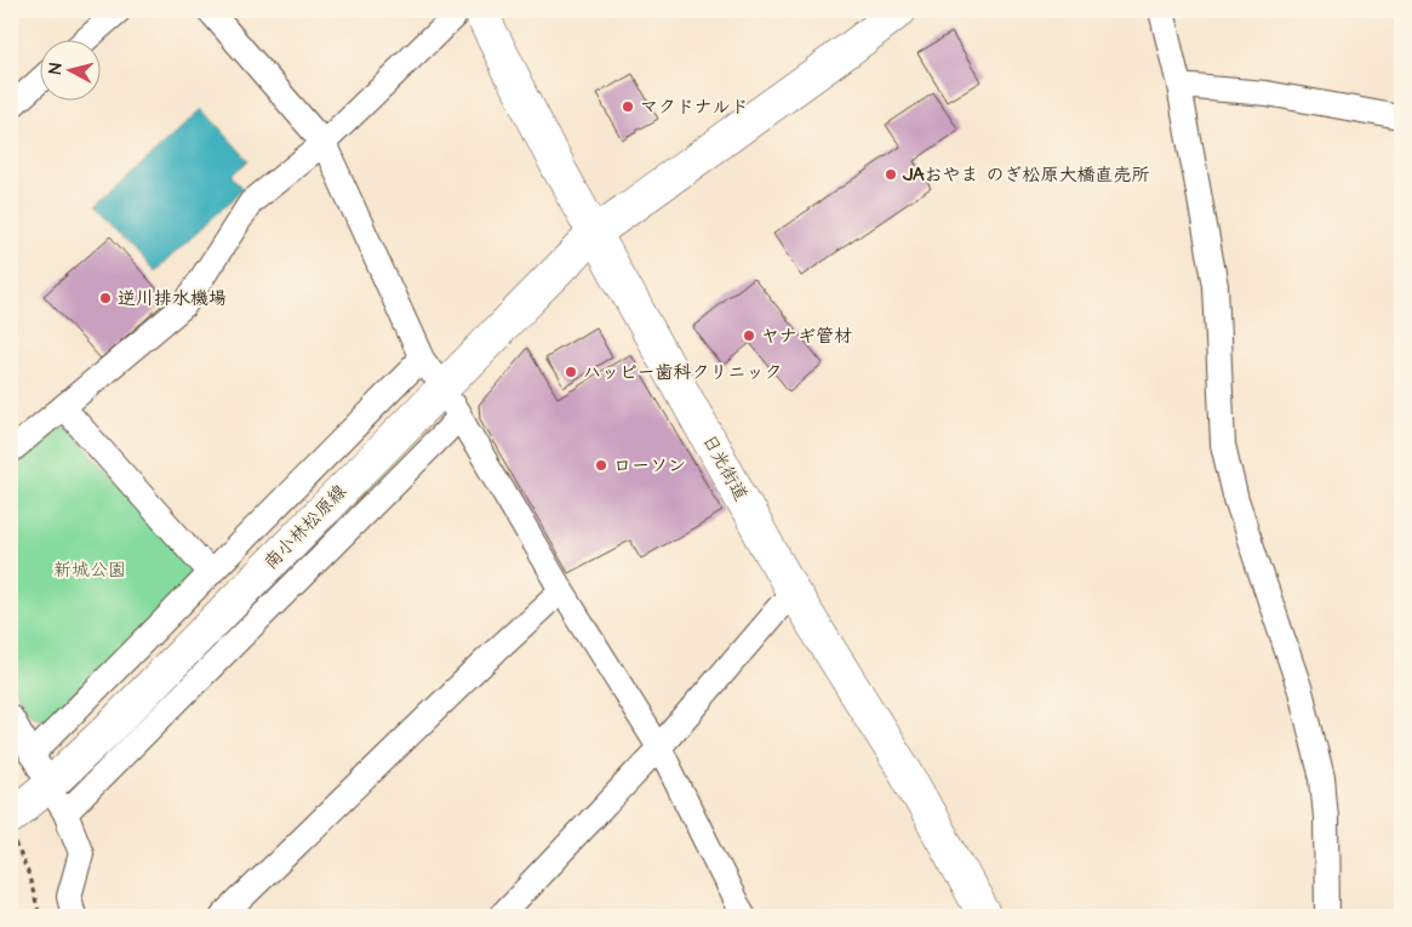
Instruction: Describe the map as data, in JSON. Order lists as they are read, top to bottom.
{
  "streets": {
    "main road": ["日光街道", "南小林松原線"]
  },
  "crossings": [
    ["日光街道", "南小林松原線"]
  ],
  "parks": ["新城公園"],
  "places": [
    "マクドナルド",
    "JAおやま のぎ松原大橋直売所",
    "逆川排水機場",
    "ヤナギ管材",
    "ハッピー歯科クリニック",
    "ローソン"
  ],
  "north": "left"
}
